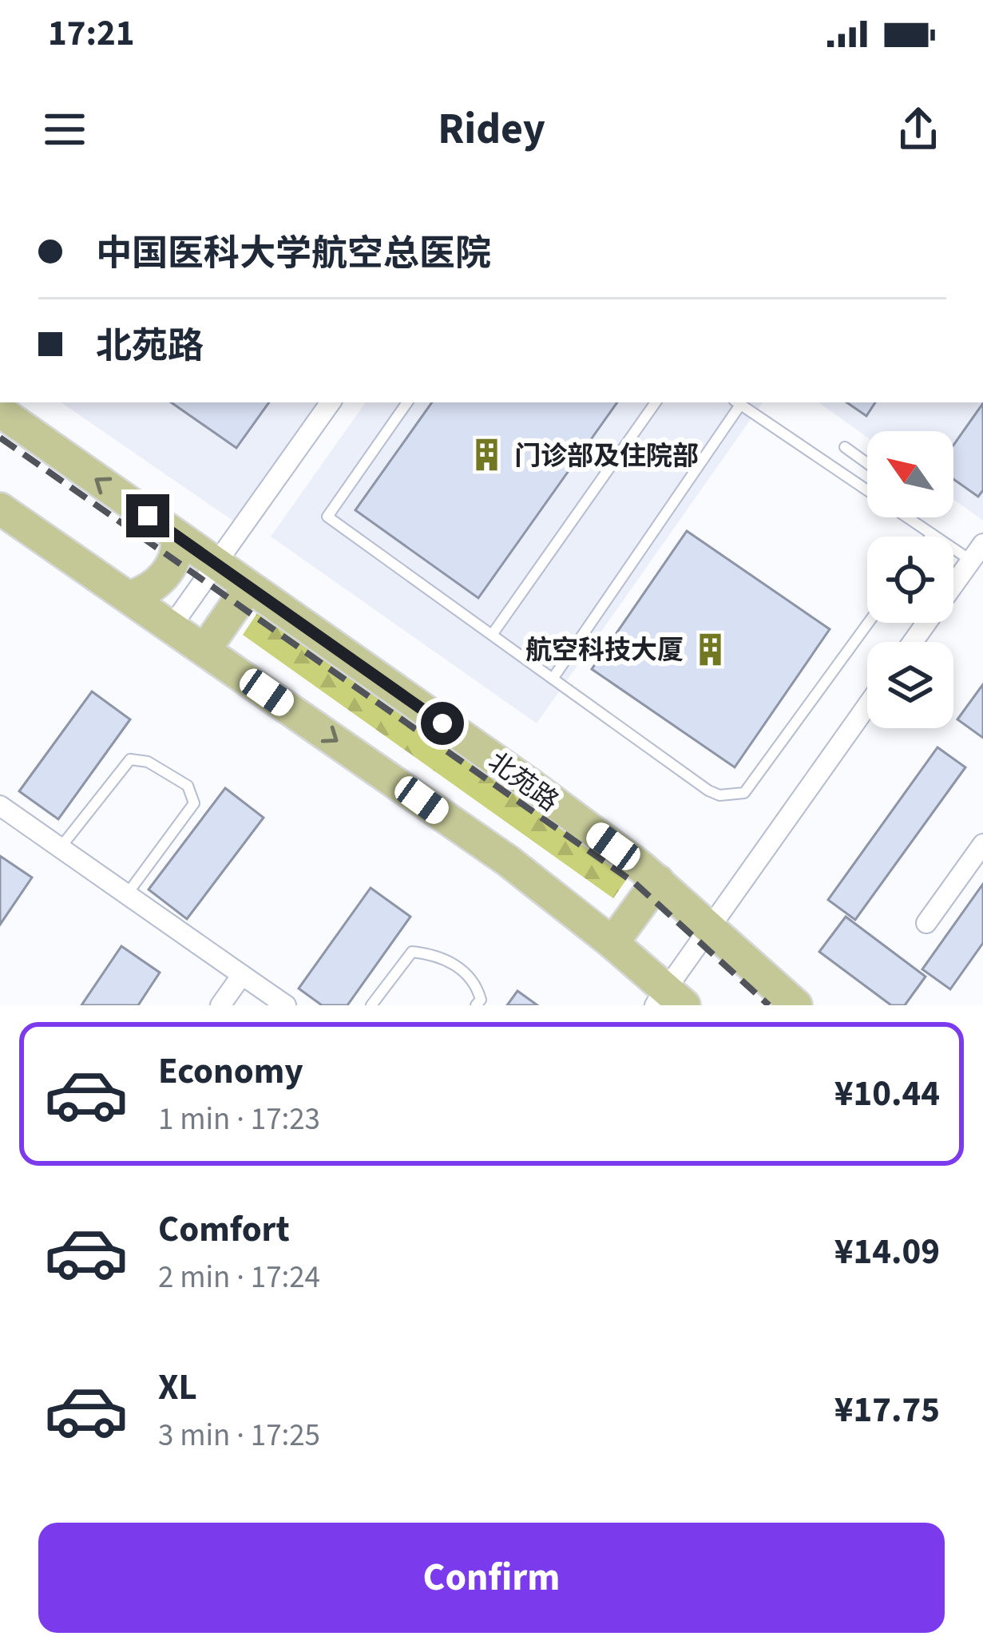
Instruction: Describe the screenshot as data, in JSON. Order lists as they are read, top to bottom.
{
  "streets": {
    "main road": ["北苑路"]
  },
  "places": {
    "building": ["门诊部及住院部", "航空科技大厦"]
  },
  "north": "top left",
  "page": {
    "status": "17:21",
    "header": "Ridey",
    "banner": ["中国医科大学航空总医院", "北苑路"],
    "list": [
      {
        "name": "Economy",
        "note": "1 min · 17:23",
        "value": "¥10.44"
      },
      {
        "name": "Comfort",
        "note": "2 min · 17:24",
        "value": "¥14.09"
      },
      {
        "name": "XL",
        "note": "3 min · 17:25",
        "value": "¥17.75"
      }
    ],
    "buttons": "Confirm"
  }
}
